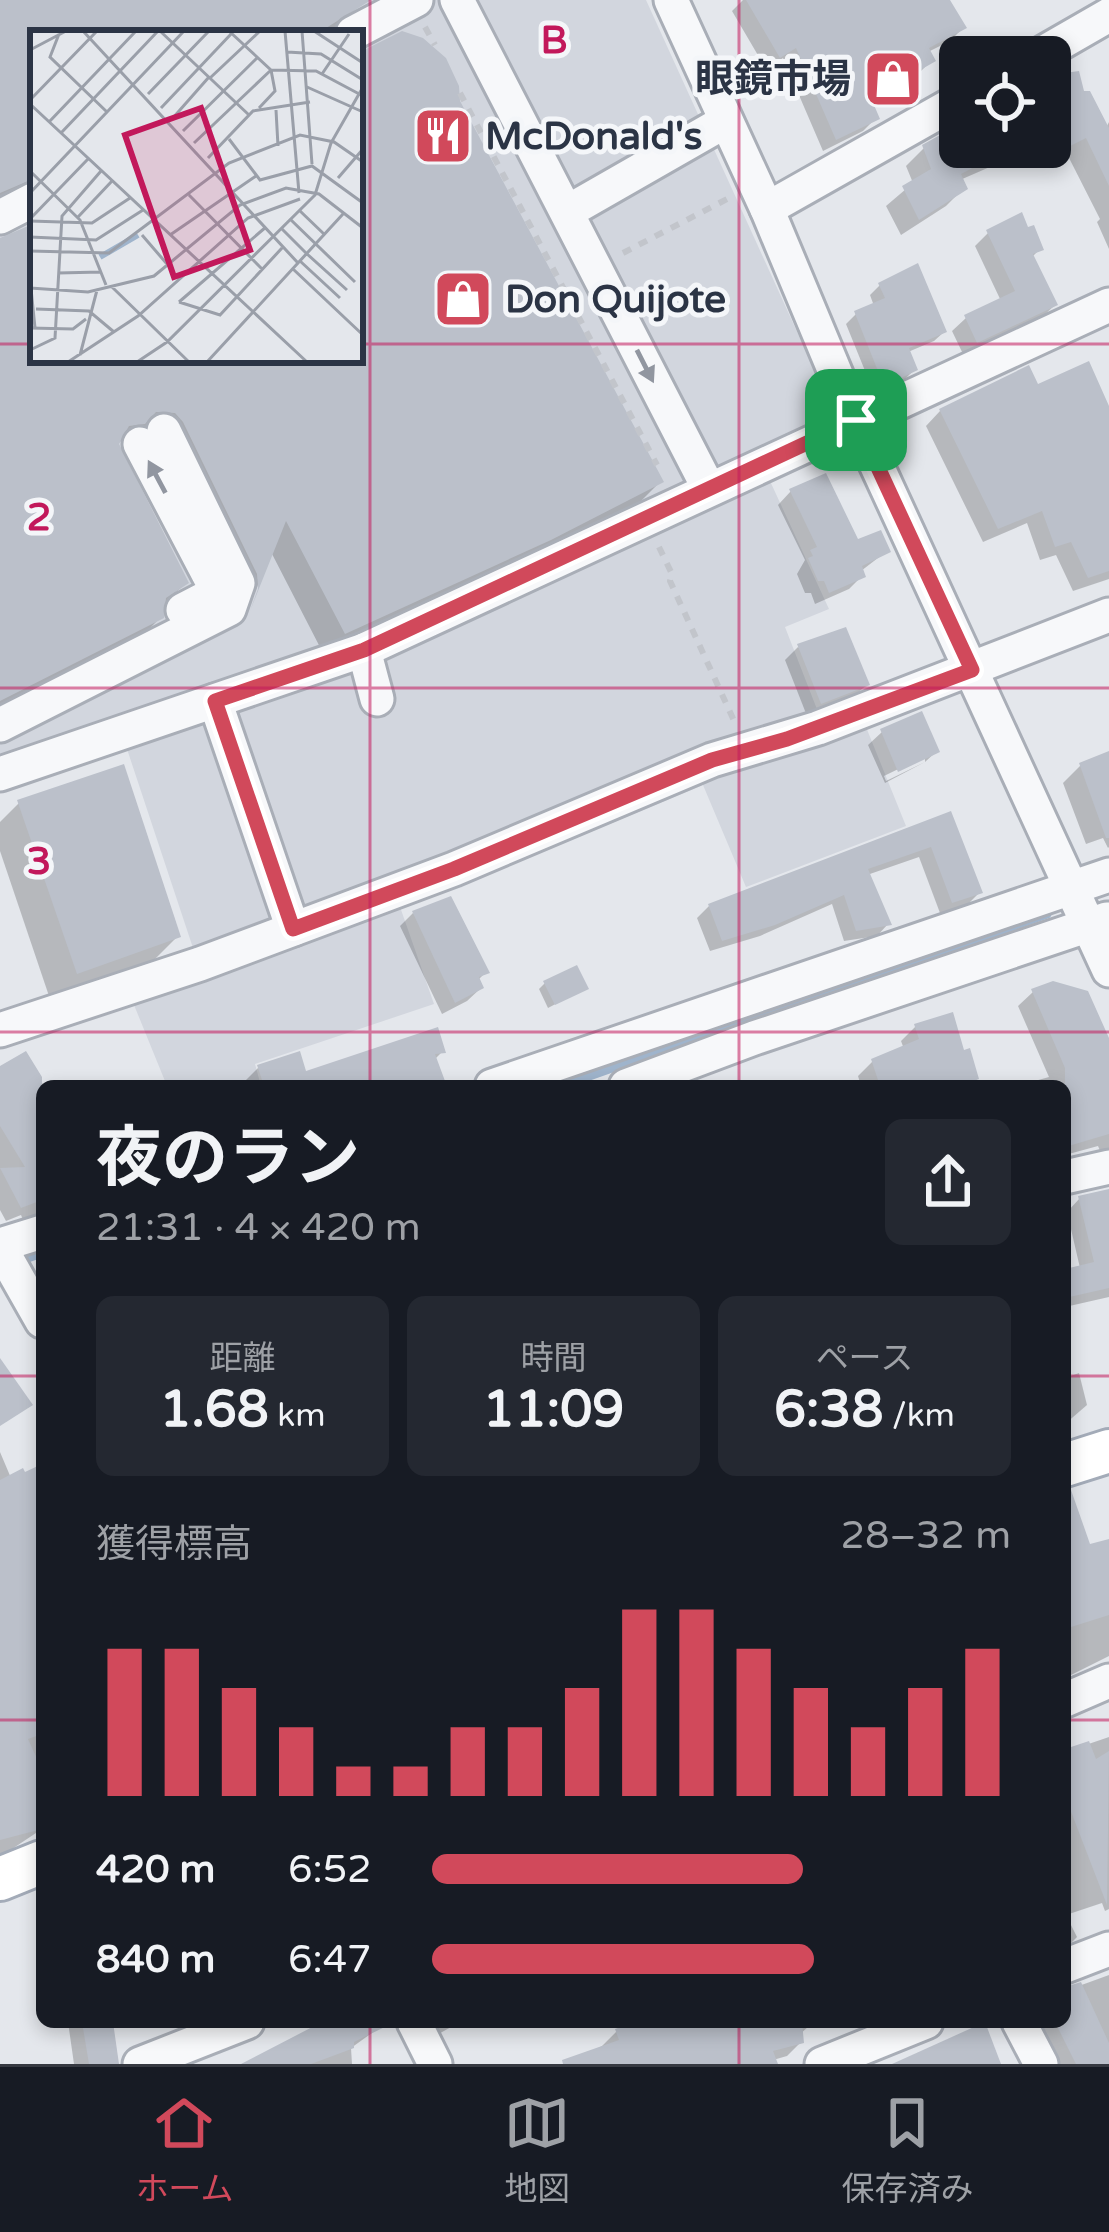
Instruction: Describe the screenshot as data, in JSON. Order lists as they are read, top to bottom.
{
  "places": {
    "shop": ["眼鏡市場", "Don Quijote"],
    "restaurant": ["McDonald's"]
  },
  "page": {
    "heading": ["夜のラン", "21:31 · 4 × 420 m"],
    "stats": [
      ["距離", "1.68 km"],
      ["時間", "11:09"],
      ["ペース", "6:38 /km"]
    ],
    "chart": ["獲得標高", "28–32 m"],
    "list": [
      {
        "name": "420 m",
        "note": "6:52"
      },
      {
        "name": "840 m",
        "note": "6:47"
      }
    ],
    "tabs": ["ホーム", "地図", "保存済み"]
  },
  "grid": {
    "columns": ["B"],
    "rows": ["2", "3"]
  }
}
